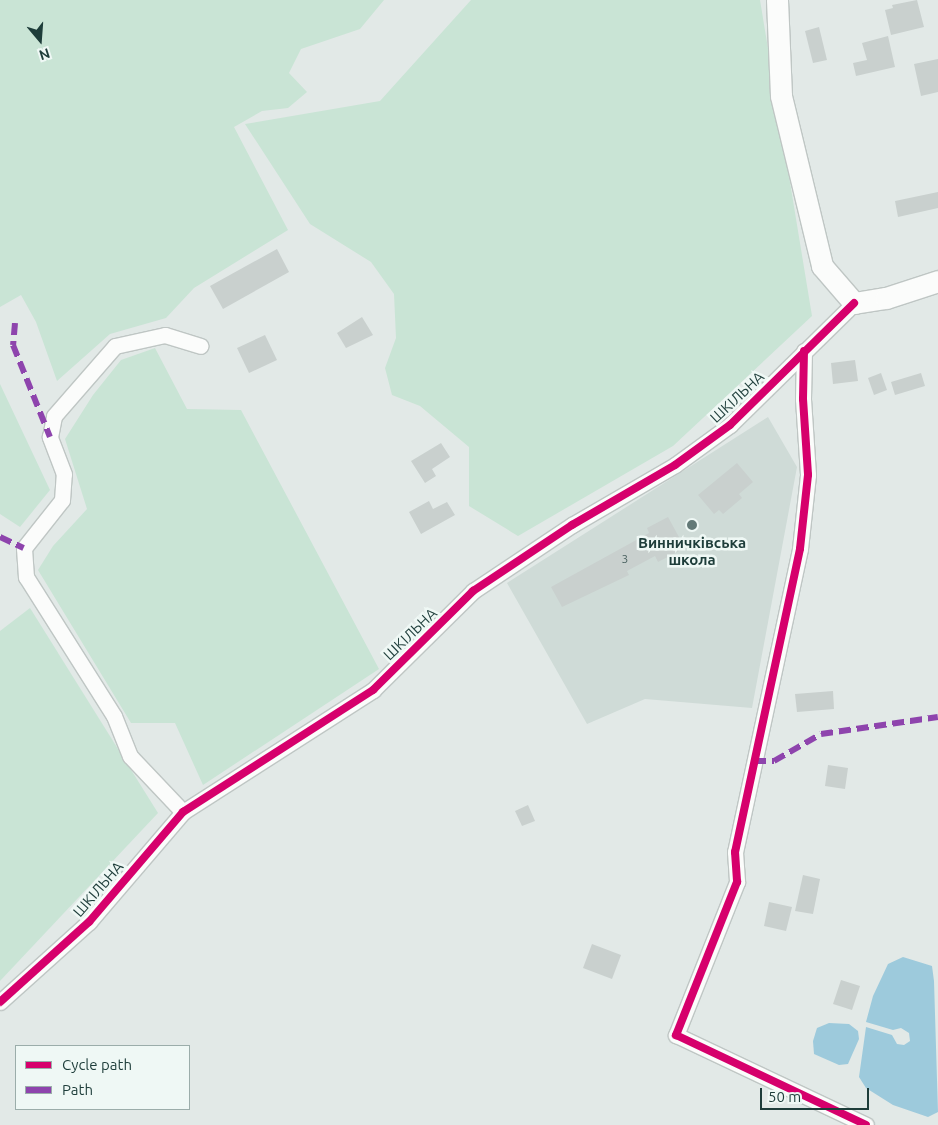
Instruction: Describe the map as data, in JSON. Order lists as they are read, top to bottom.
{
  "streets": {
    "street": ["ШКІЛЬНА"]
  },
  "places": ["Винничківська школа"],
  "house_numbers": ["3"],
  "legend": ["Cycle path", "Path"],
  "scale_bar": "50 m",
  "north": "bottom"
}
